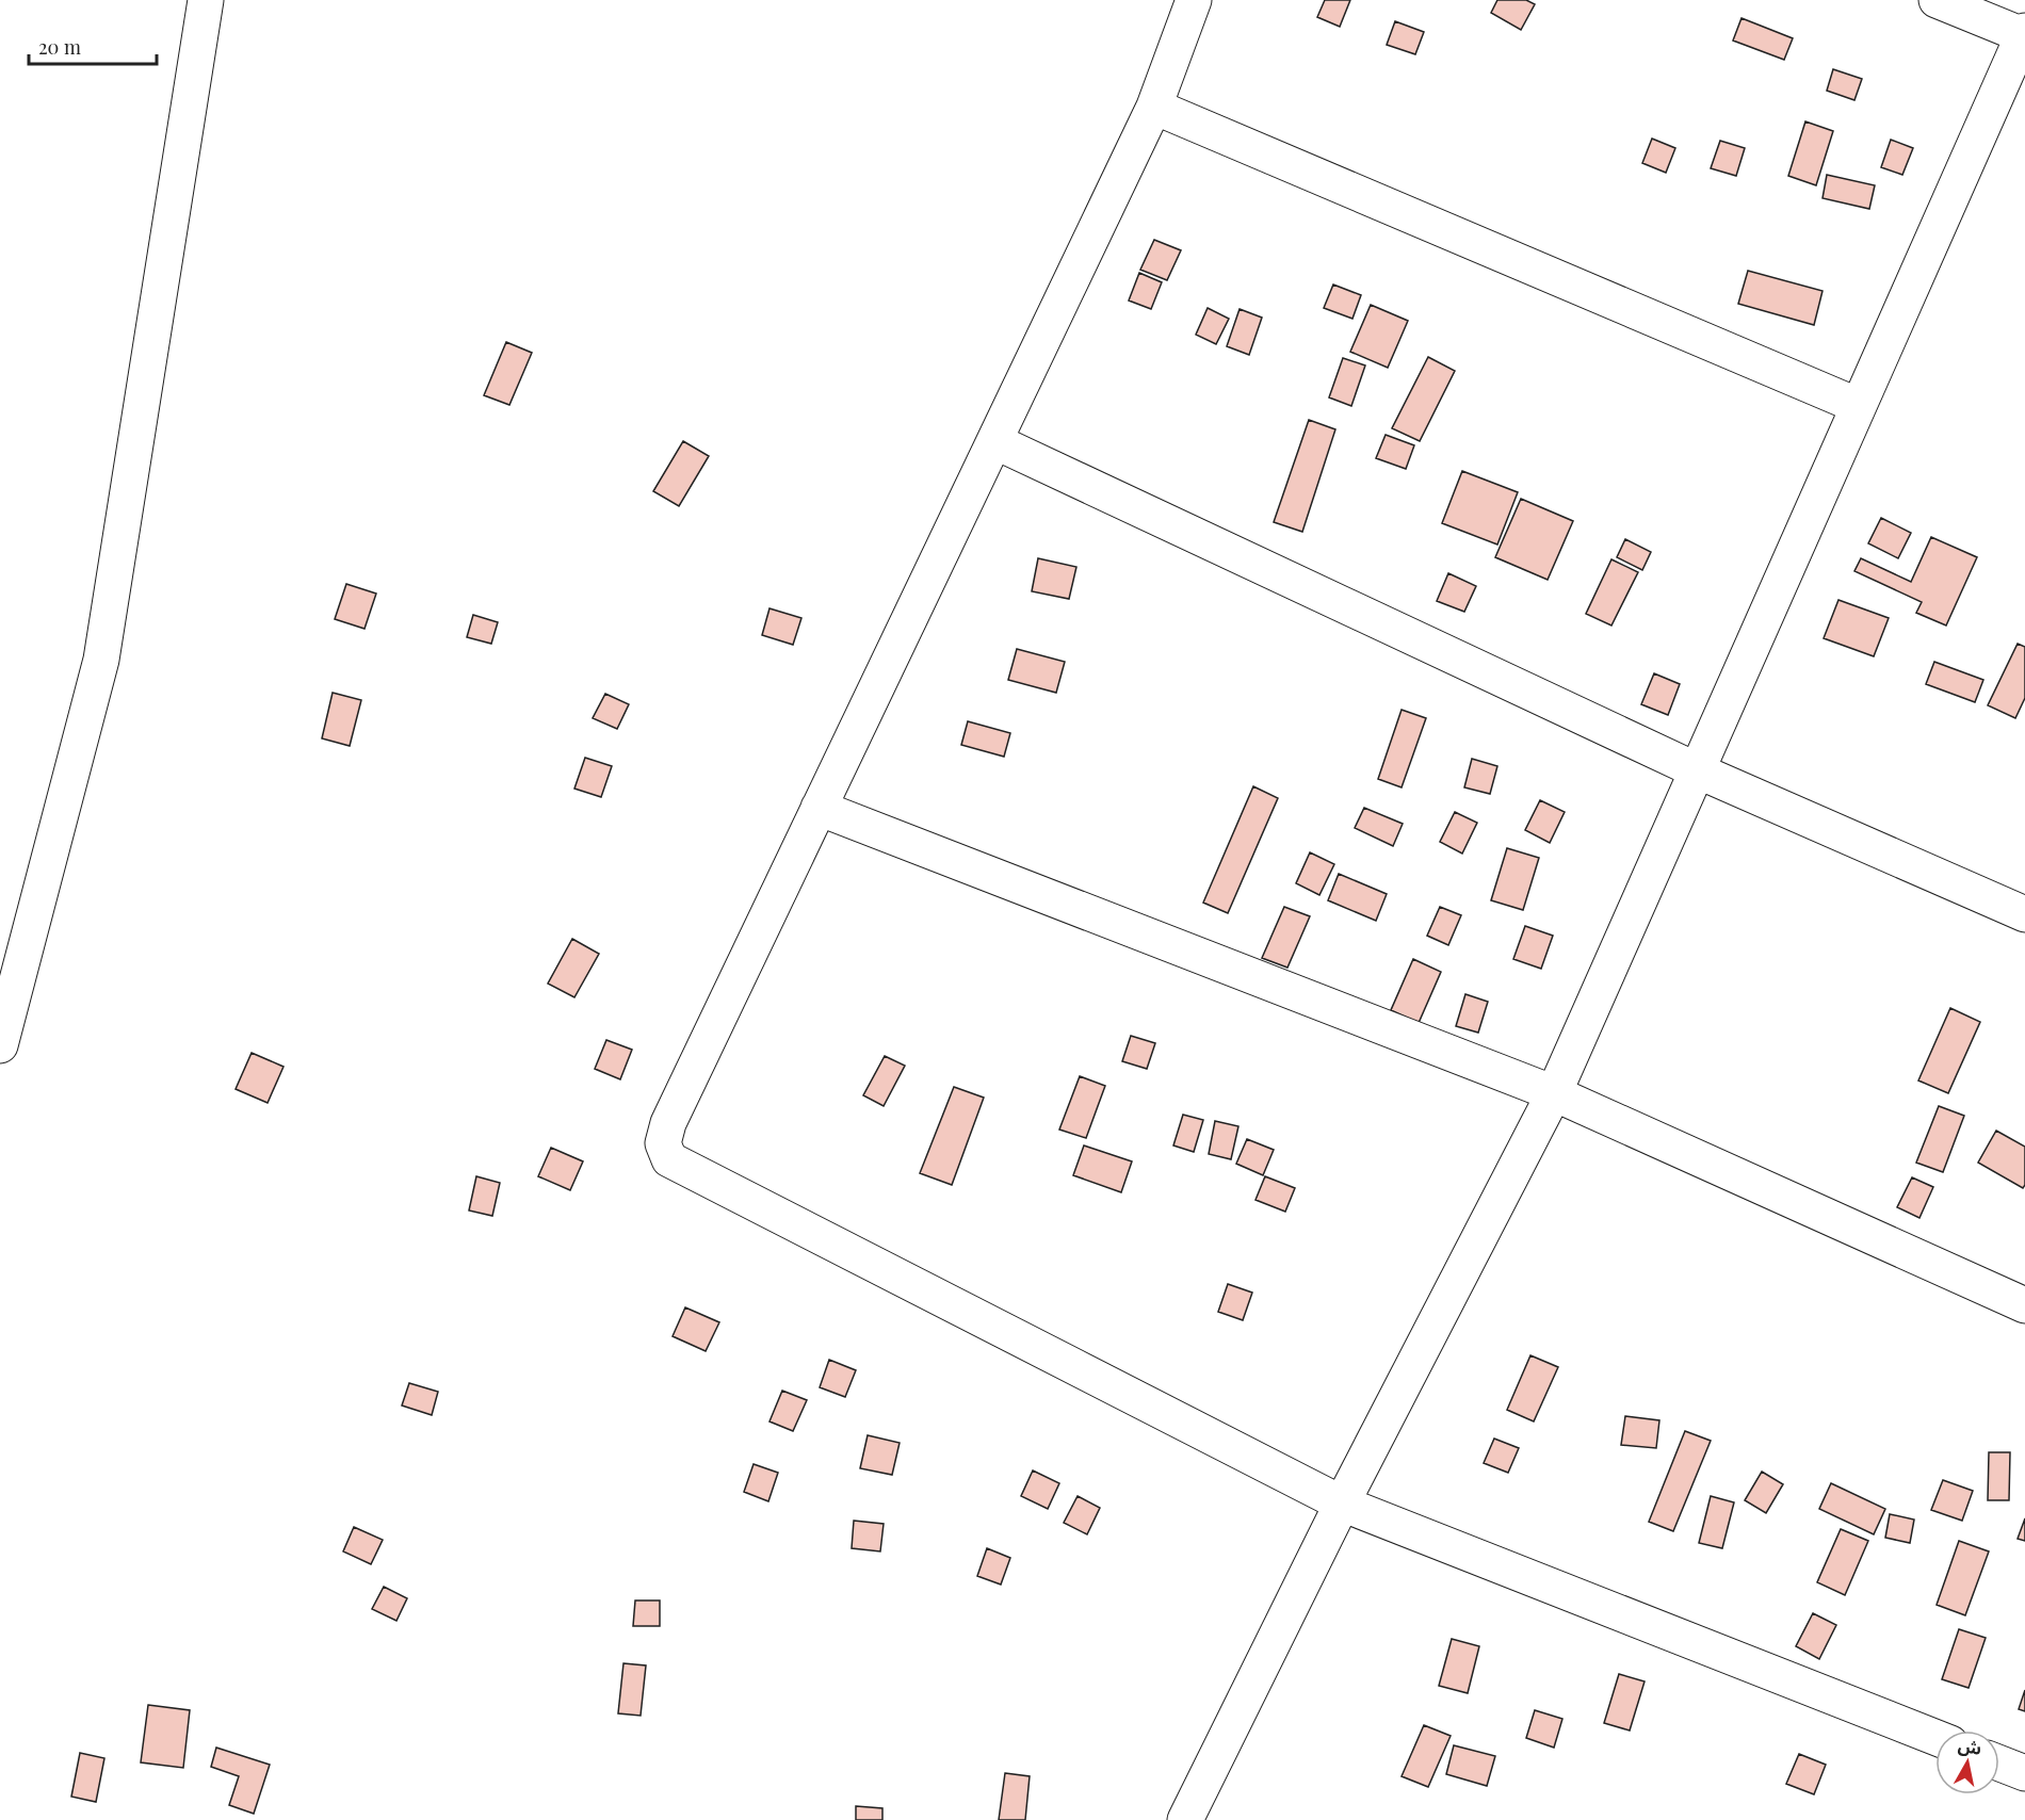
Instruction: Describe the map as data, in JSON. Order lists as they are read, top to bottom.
{
  "scale_bar": "20 m",
  "north": "top"
}
